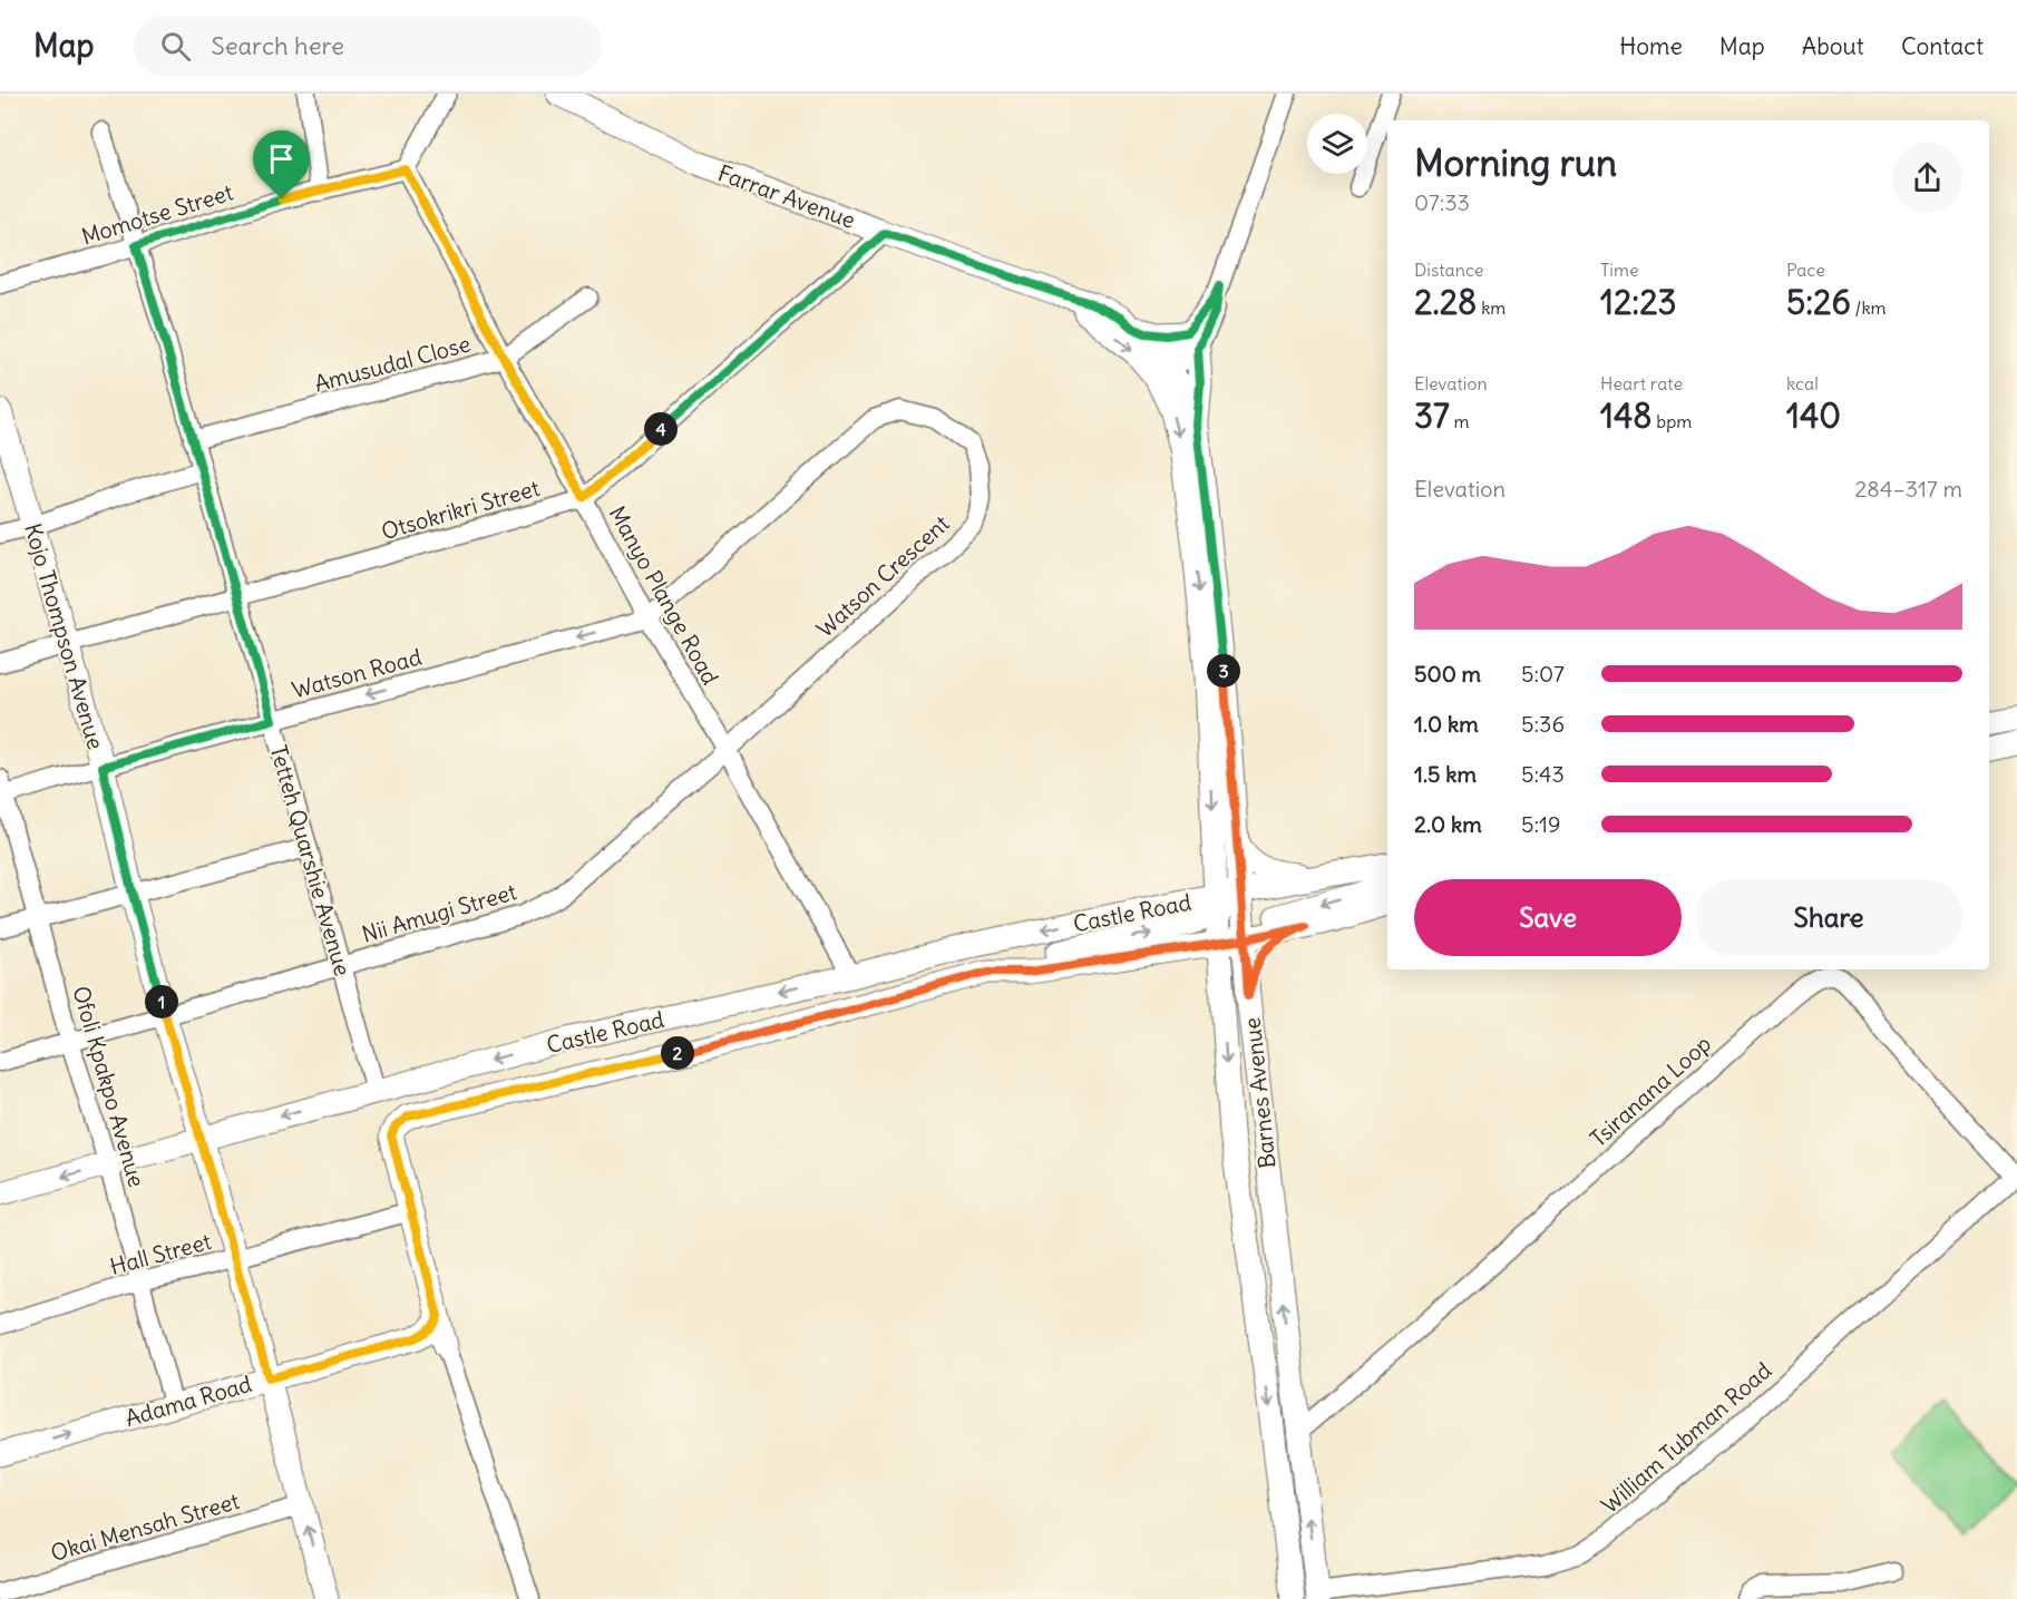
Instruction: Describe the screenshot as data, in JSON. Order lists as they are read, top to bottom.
{
  "streets": {
    "main road": [
      "Farrar Avenue",
      "Kojo Thompson Avenue",
      "Castle Road",
      "Barnes Avenue",
      "Adama Road"
    ],
    "street": [
      "Momotse Street",
      "Amusudal Close",
      "Otsokrikri Street",
      "Watson Crescent",
      "Manyo Plange Road",
      "Watson Road",
      "Tetteh Quarshie Avenue",
      "Nii Amugi Street",
      "Ofoli Kpakpo Avenue",
      "Tsiranana Loop",
      "Hall Street",
      "William Tubman Road",
      "Okai Mensah Street"
    ]
  },
  "crossings": [
    ["Farrar Avenue", "Otsokrikri Street"],
    ["Farrar Avenue", "Barnes Avenue"],
    ["Momotse Street", "Manyo Plange Road"],
    ["Momotse Street", "Tetteh Quarshie Avenue"],
    ["Amusudal Close", "Manyo Plange Road"],
    ["Amusudal Close", "Tetteh Quarshie Avenue"],
    ["Otsokrikri Street", "Manyo Plange Road"],
    ["Otsokrikri Street", "Kojo Thompson Avenue"],
    ["Otsokrikri Street", "Tetteh Quarshie Avenue"],
    ["Watson Crescent", "Manyo Plange Road"],
    ["Watson Crescent", "Watson Road"],
    ["Watson Crescent", "Nii Amugi Street"],
    ["Manyo Plange Road", "Watson Road"],
    ["Manyo Plange Road", "Nii Amugi Street"],
    ["Manyo Plange Road", "Castle Road"],
    ["Kojo Thompson Avenue", "Watson Road"],
    ["Kojo Thompson Avenue", "Nii Amugi Street"],
    ["Kojo Thompson Avenue", "Castle Road"],
    ["Kojo Thompson Avenue", "Hall Street"],
    ["Kojo Thompson Avenue", "Adama Road"],
    ["Kojo Thompson Avenue", "Okai Mensah Street"],
    ["Watson Road", "Tetteh Quarshie Avenue"],
    ["Watson Road", "Ofoli Kpakpo Avenue"],
    ["Tetteh Quarshie Avenue", "Nii Amugi Street"],
    ["Tetteh Quarshie Avenue", "Castle Road"],
    ["Nii Amugi Street", "Ofoli Kpakpo Avenue"],
    ["Castle Road", "Ofoli Kpakpo Avenue"],
    ["Castle Road", "Barnes Avenue"],
    ["Castle Road", "Hall Street"],
    ["Ofoli Kpakpo Avenue", "Hall Street"],
    ["Ofoli Kpakpo Avenue", "Adama Road"],
    ["Tsiranana Loop", "Barnes Avenue"],
    ["Tsiranana Loop", "William Tubman Road"],
    ["Barnes Avenue", "William Tubman Road"]
  ],
  "one_way": ["Watson Road", "Adama Road"],
  "page": {
    "header": "Map",
    "search": "Search here",
    "nav": [
      "Home",
      "Map",
      "About",
      "Contact"
    ],
    "heading": ["Morning run", "07:33"],
    "stats": [
      ["Distance", "2.28 km"],
      ["Time", "12:23"],
      ["Pace", "5:26 /km"],
      ["Elevation", "37 m"],
      ["Heart rate", "148 bpm"],
      ["kcal", "140"]
    ],
    "pins": [
      "4",
      "3",
      "1",
      "2"
    ],
    "chart": ["Elevation", "284–317 m"],
    "list": [
      {
        "name": "500 m",
        "note": "5:07"
      },
      {
        "name": "1.0 km",
        "note": "5:36"
      },
      {
        "name": "1.5 km",
        "note": "5:43"
      },
      {
        "name": "2.0 km",
        "note": "5:19"
      }
    ],
    "buttons": ["Save", "Share"]
  }
}
